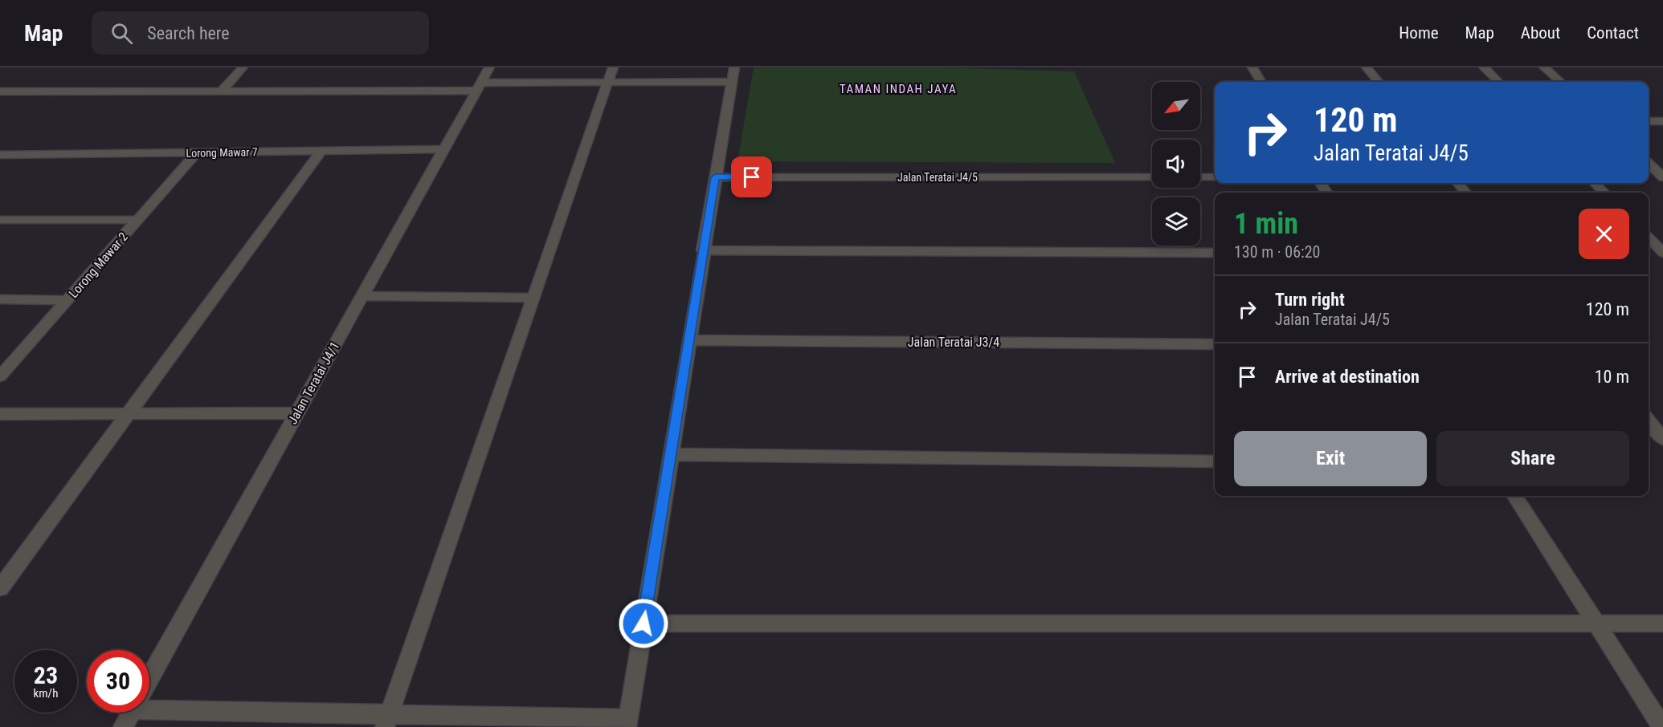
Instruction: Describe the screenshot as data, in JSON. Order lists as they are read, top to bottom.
{
  "streets": {
    "street": [
      "Lorong Mawar 7",
      "Jalan Teratai J4/5",
      "Lorong Mawar 2",
      "Jalan Teratai J3/4",
      "Jalan Teratai J4/1"
    ]
  },
  "crossings": [
    ["Lorong Mawar 7", "Lorong Mawar 2"],
    ["Lorong Mawar 7", "Jalan Teratai J4/1"]
  ],
  "districts": ["TAMAN INDAH JAYA"],
  "north": "bottom left",
  "page": {
    "header": "Map",
    "search": "Search here",
    "nav": [
      "Home",
      "Map",
      "About",
      "Contact"
    ],
    "turn": ["120 m", "Jalan Teratai J4/5"],
    "heading": ["1 min", "130 m · 06:20"],
    "list": [
      {
        "name": "Turn right",
        "note": "Jalan Teratai J4/5",
        "value": "120 m"
      },
      {
        "name": "Arrive at destination",
        "value": "10 m"
      }
    ],
    "buttons": ["Exit", "Share"],
    "speed": "23 km/h",
    "limit": "30"
  }
}
